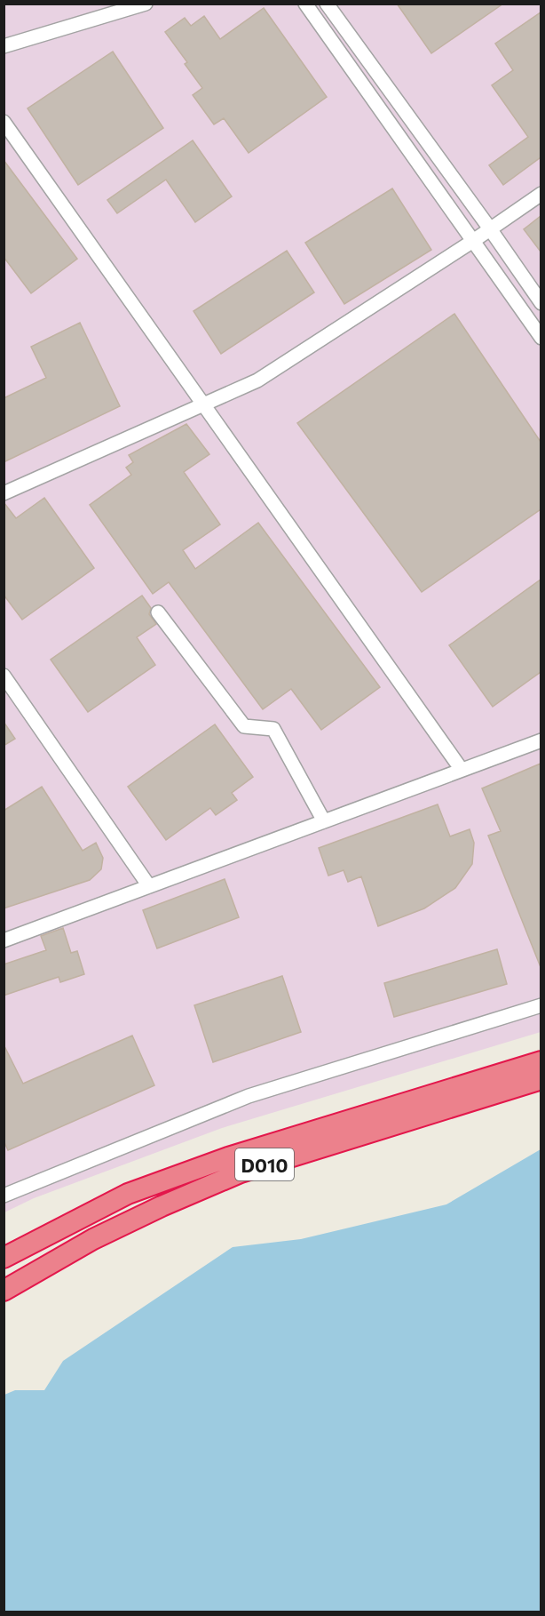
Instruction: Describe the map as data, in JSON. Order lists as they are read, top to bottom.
{
  "streets": {
    "highway": ["D010"]
  }
}
